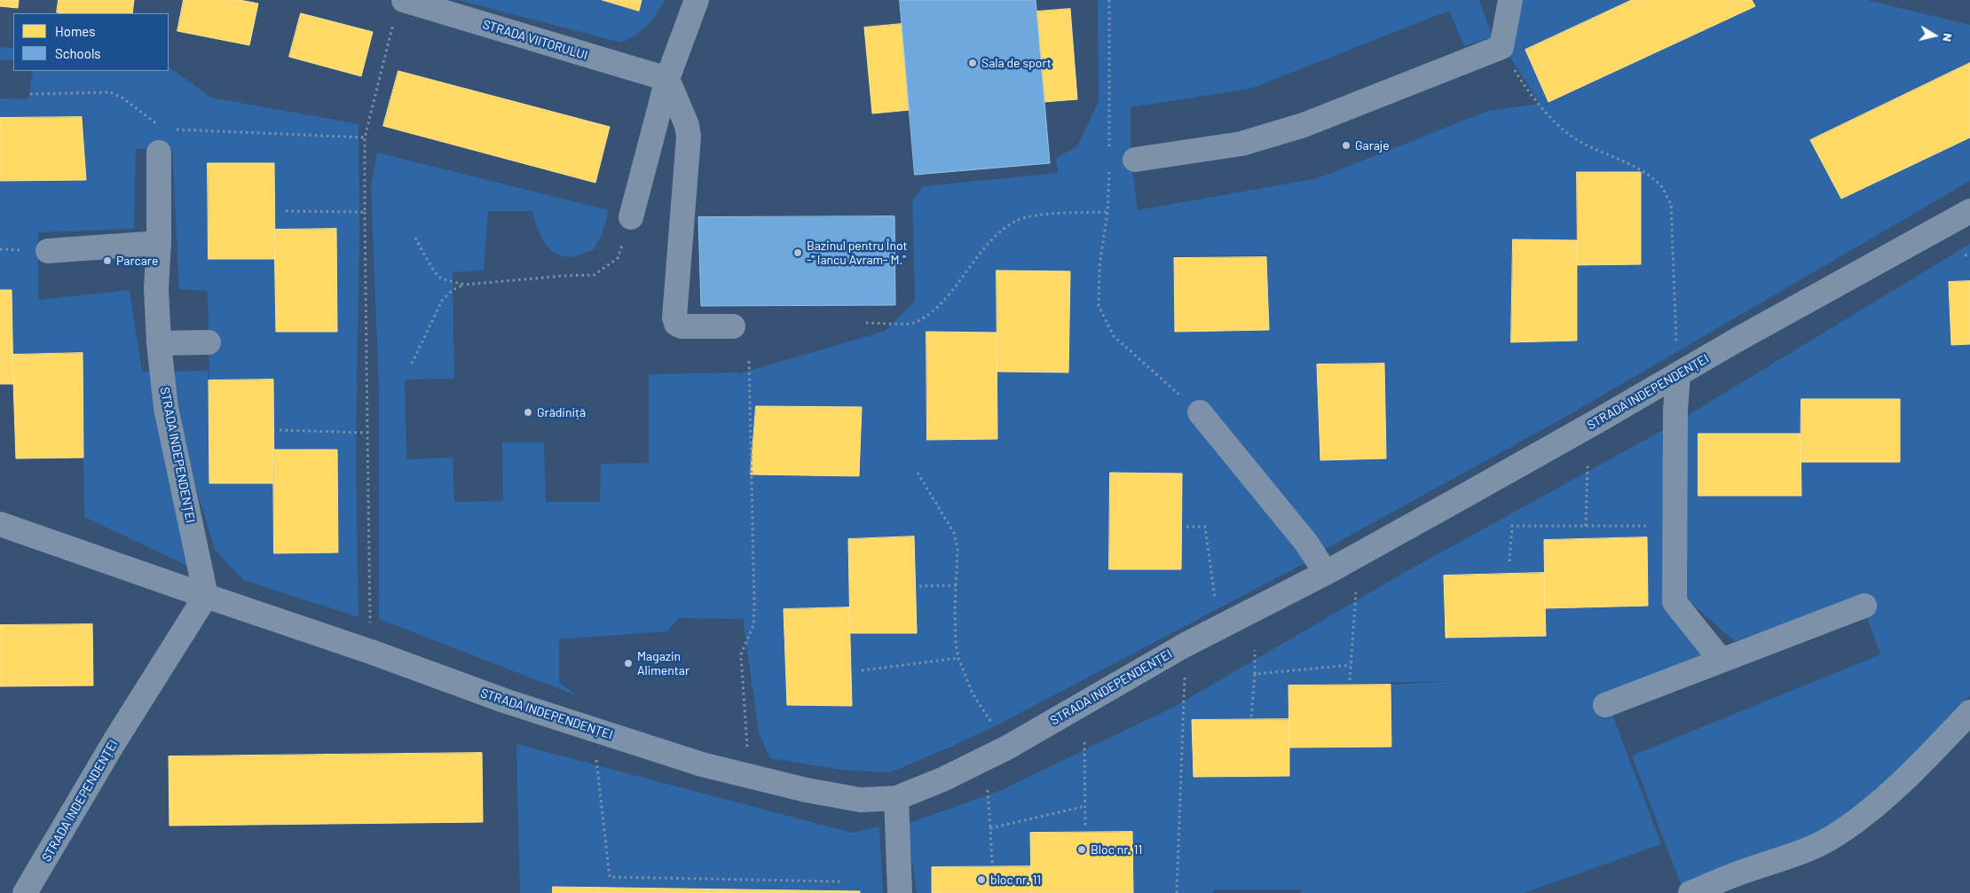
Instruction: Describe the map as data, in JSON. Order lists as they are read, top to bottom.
{
  "streets": {
    "street": ["STRADA VIITORULUI", "STRADA INDEPENDENȚEI"]
  },
  "places": [
    "Sala de sport",
    "Garaje",
    "Bazinul pentru Înot -\" Iancu Avram- M.\"",
    "Parcare",
    "Grădiniță",
    "Magazin Alimentar",
    "Bloc nr. 11",
    "bloc nr. 11"
  ],
  "legend": ["Homes", "Schools"],
  "north": "right"
}
